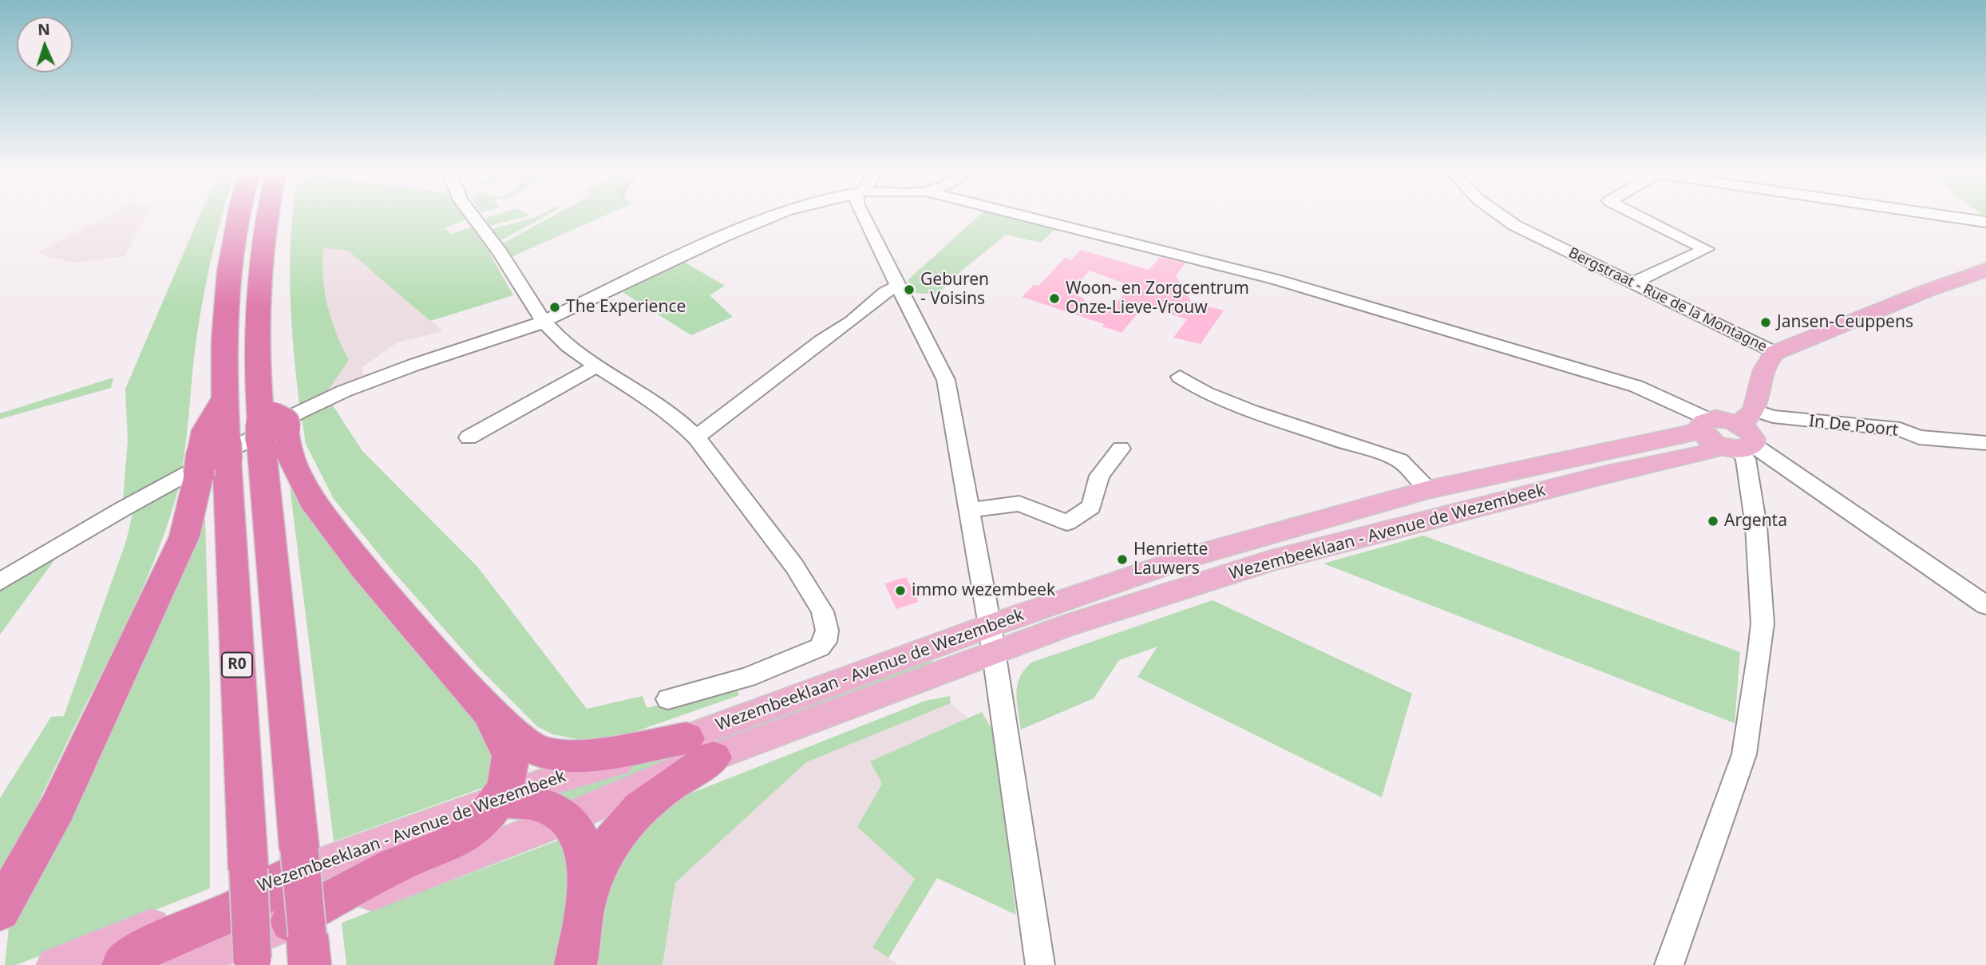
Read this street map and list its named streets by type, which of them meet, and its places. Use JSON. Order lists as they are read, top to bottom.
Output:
{
  "streets": {
    "highway": ["R0"],
    "main road": ["Wezembeeklaan - Avenue de Wezembeek"],
    "street": ["Bergstraat - Rue de la Montagne", "In De Poort"]
  },
  "places": [
    "Geburen - Voisins",
    "Woon- en Zorgcentrum Onze-Lieve-Vrouw",
    "The Experience",
    "Jansen-Ceuppens",
    "Argenta",
    "Henriette Lauwers",
    "immo wezembeek"
  ],
  "north": "top"
}
